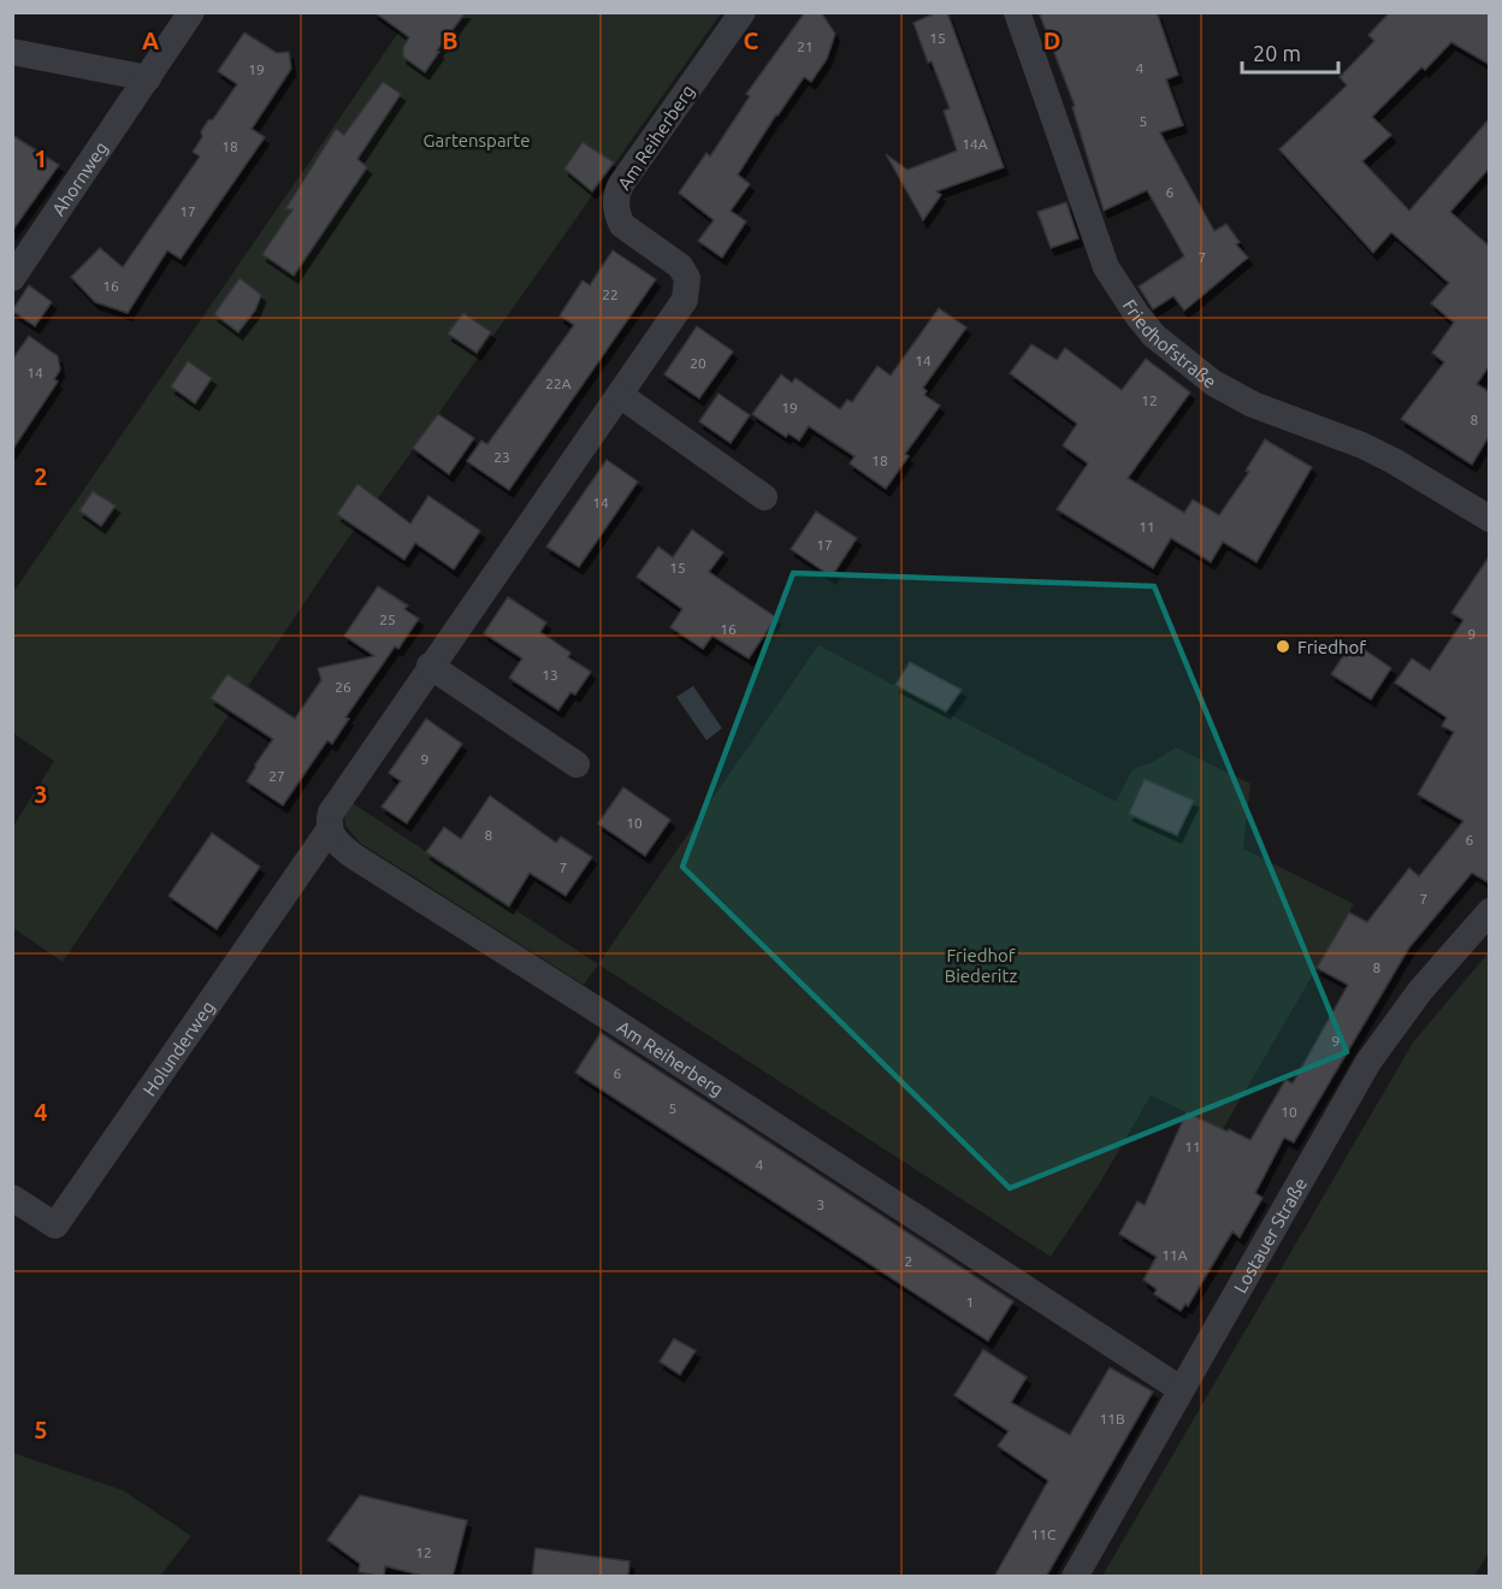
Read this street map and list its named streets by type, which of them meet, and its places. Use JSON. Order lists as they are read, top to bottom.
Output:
{
  "streets": {
    "street": [
      "Am Reiherberg",
      "Ahornweg",
      "Friedhofstraße",
      "Holunderweg",
      "Lostauer Straße"
    ]
  },
  "crossings": [
    ["Am Reiherberg", "Holunderweg"],
    ["Am Reiherberg", "Lostauer Straße"]
  ],
  "parks": ["Gartensparte", "Friedhof Biederitz"],
  "places": ["Friedhof"],
  "house_numbers": [
    "15",
    "21",
    "4",
    "19",
    "5",
    "14A",
    "18",
    "6",
    "17",
    "7",
    "16",
    "22",
    "14",
    "20",
    "14",
    "22A",
    "12",
    "19",
    "8",
    "23",
    "18",
    "14",
    "11",
    "17",
    "15",
    "25",
    "16",
    "9",
    "13",
    "26",
    "9",
    "27",
    "10",
    "8",
    "6",
    "7",
    "7",
    "8",
    "9",
    "6",
    "5",
    "10",
    "11",
    "4",
    "3",
    "11A",
    "2",
    "1",
    "11B",
    "11C",
    "12"
  ],
  "scale_bar": "20 m",
  "grid": {
    "columns": [
      "A",
      "B",
      "C",
      "D"
    ],
    "rows": [
      "1",
      "2",
      "3",
      "4",
      "5"
    ]
  }
}
